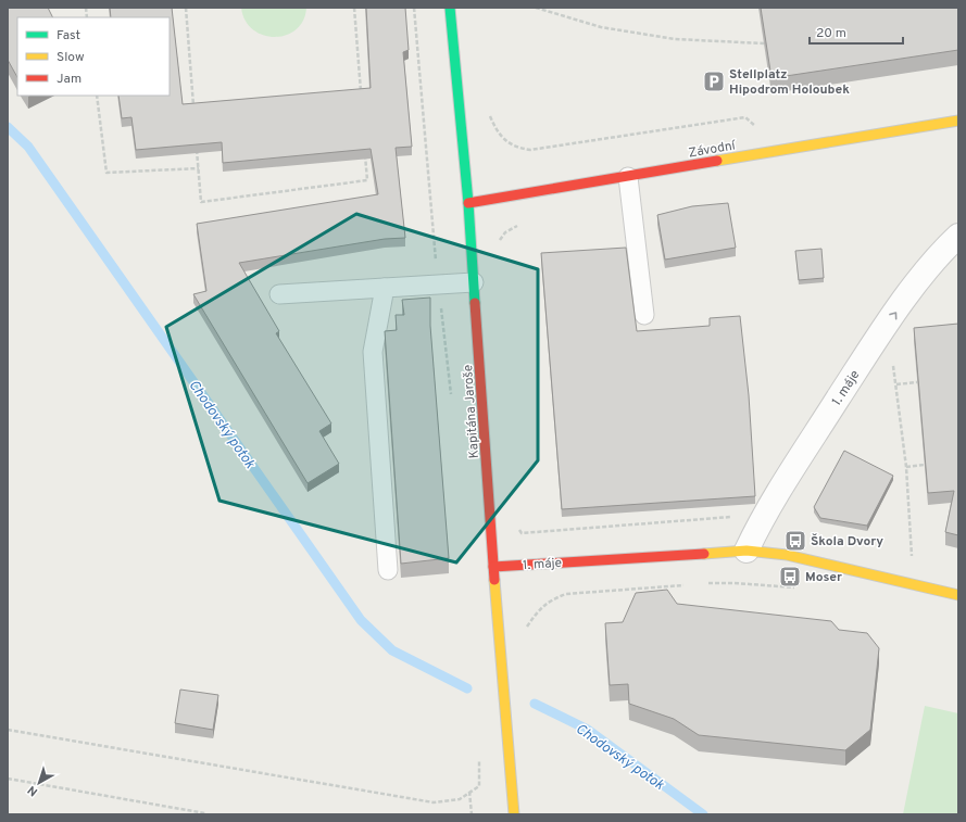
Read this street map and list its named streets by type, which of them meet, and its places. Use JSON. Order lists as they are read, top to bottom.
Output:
{
  "streets": {
    "street": ["Závodní", "1. máje", "Kapitána Jaroše"]
  },
  "crossings": [
    ["Závodní", "Kapitána Jaroše"],
    ["1. máje", "Kapitána Jaroše"]
  ],
  "water": ["Chodovský potok"],
  "places": {
    "parking": ["Stellplatz Hipodrom Holoubek"],
    "bus stop": ["Škola Dvory", "Moser"]
  },
  "legend": ["Fast", "Slow", "Jam"],
  "scale_bar": "20 m",
  "north": "bottom left"
}
